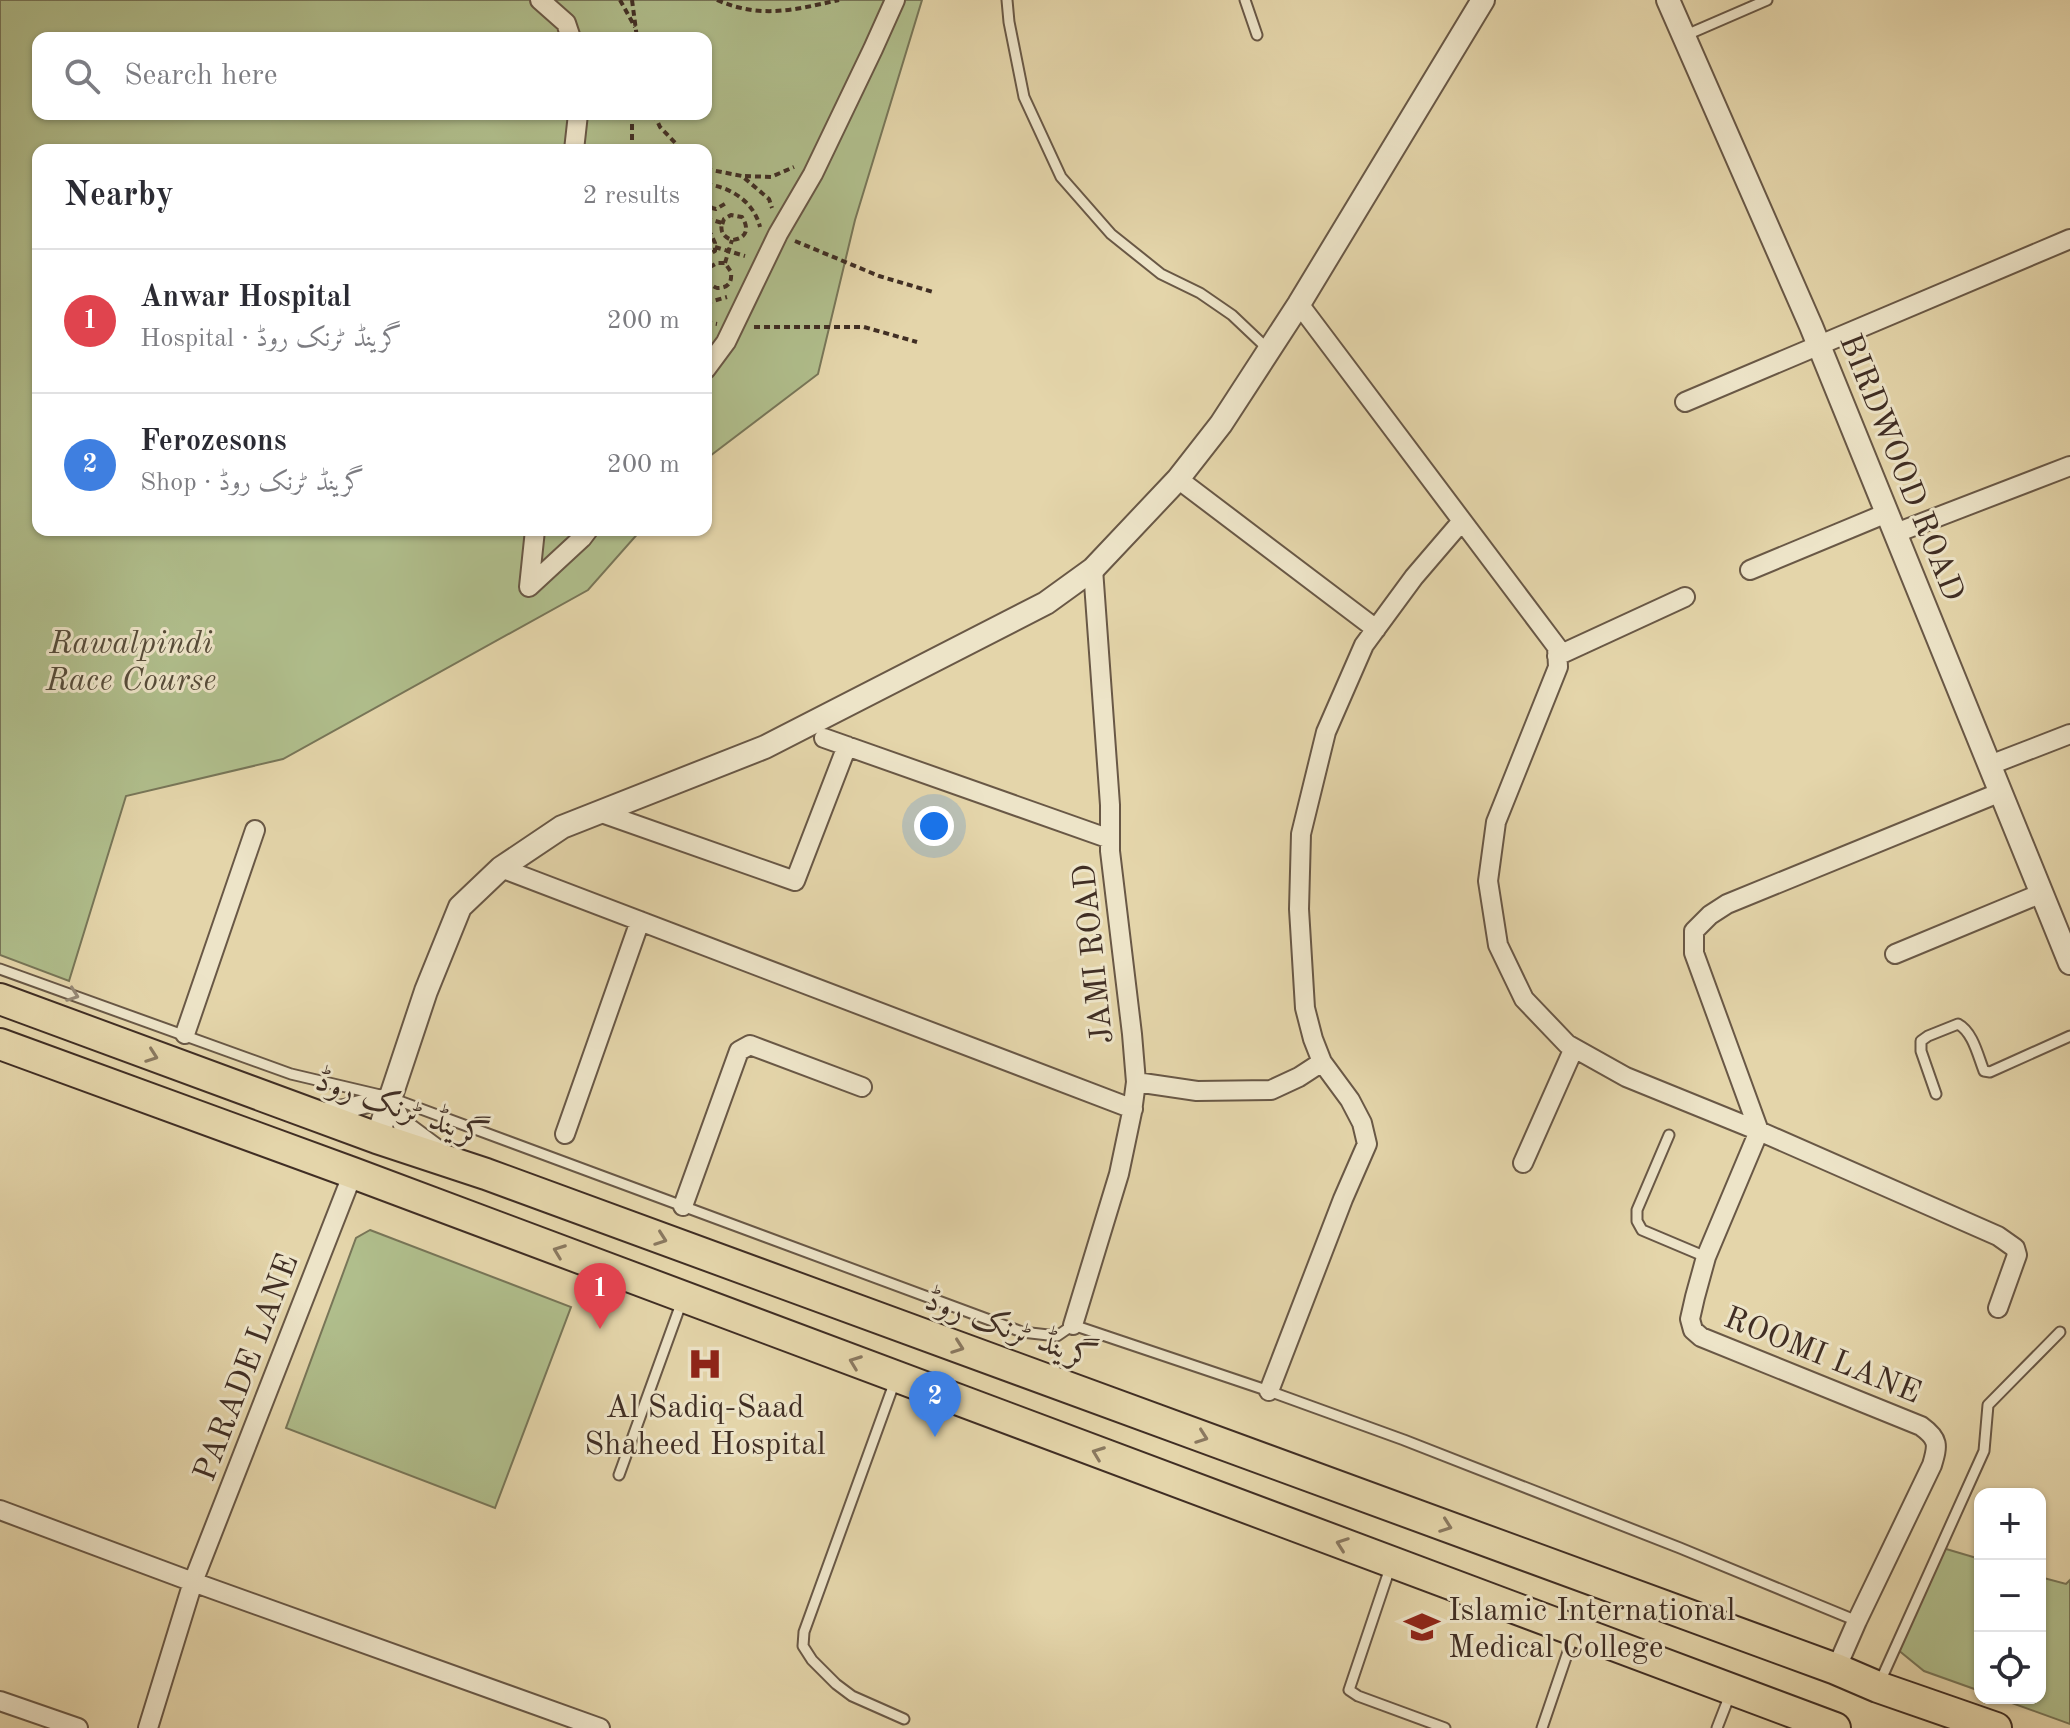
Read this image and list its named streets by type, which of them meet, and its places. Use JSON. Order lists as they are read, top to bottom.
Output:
{
  "streets": {
    "highway": ["گرینڈ ٹرنک روڈ"],
    "street": [
      "BIRDWOOD ROAD",
      "JAMI ROAD",
      "ROOMI LANE",
      "PARADE LANE"
    ]
  },
  "crossings": [
    ["گرینڈ ٹرنک روڈ", "ROOMI LANE"]
  ],
  "parks": ["Rawalpindi Race Course"],
  "places": {
    "hospital": ["Al Sadiq-Saad Shaheed Hospital"],
    "school or university": ["Islamic International Medical College"]
  },
  "page": {
    "search": "Search here",
    "heading": ["Nearby", "2 results"],
    "list": [
      {
        "mark": "1",
        "name": "Anwar Hospital",
        "note": "Hospital · گرینڈ ٹرنک روڈ",
        "value": "200 m"
      },
      {
        "mark": "2",
        "name": "Ferozesons",
        "note": "Shop · گرینڈ ٹرنک روڈ",
        "value": "200 m"
      }
    ],
    "pins": ["1", "2"],
    "map_buttons": ["+", "−"]
  }
}
